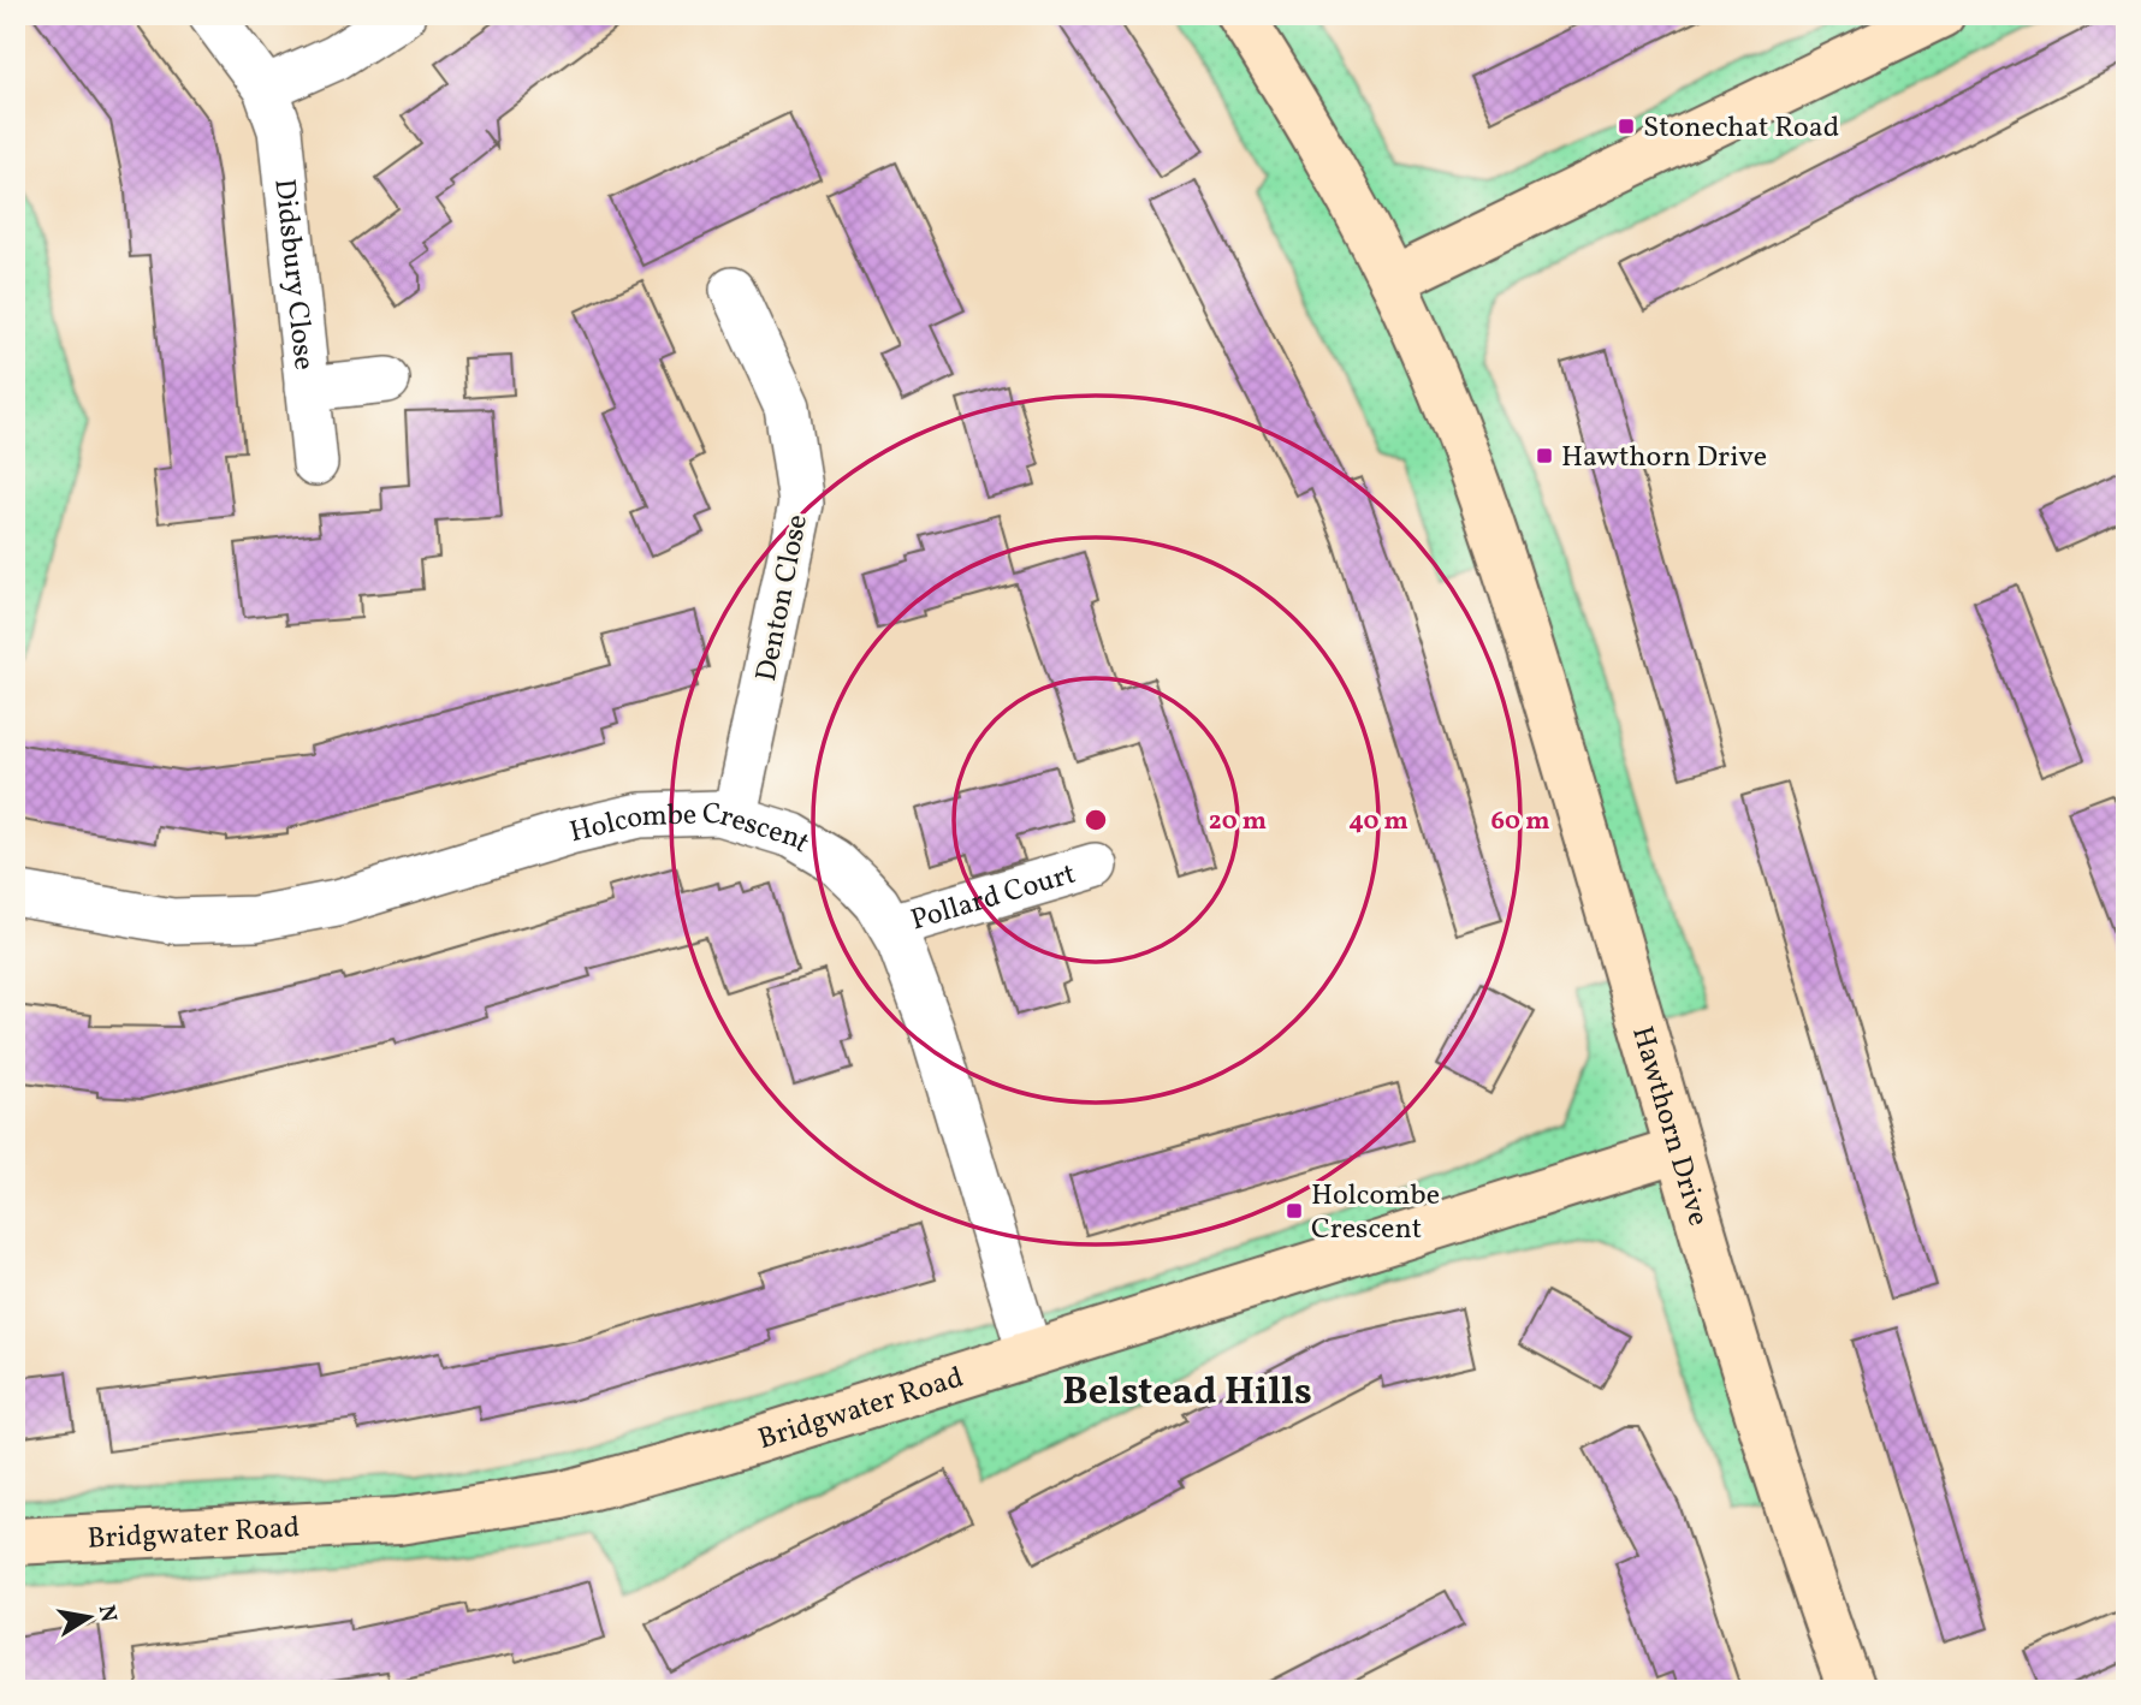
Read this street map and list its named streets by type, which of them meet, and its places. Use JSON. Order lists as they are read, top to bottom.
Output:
{
  "streets": {
    "street": [
      "Didsbury Close",
      "Denton Close",
      "Holcombe Crescent",
      "Pollard Court",
      "Hawthorn Drive",
      "Bridgwater Road"
    ]
  },
  "crossings": [
    ["Denton Close", "Holcombe Crescent"],
    ["Holcombe Crescent", "Pollard Court"],
    ["Holcombe Crescent", "Bridgwater Road"],
    ["Hawthorn Drive", "Bridgwater Road"]
  ],
  "districts": ["Belstead Hills"],
  "places": {
    "transit": ["Stonechat Road", "Hawthorn Drive", "Holcombe Crescent"]
  },
  "north": "right",
  "rings": ["20 m", "40 m", "60 m"]
}
